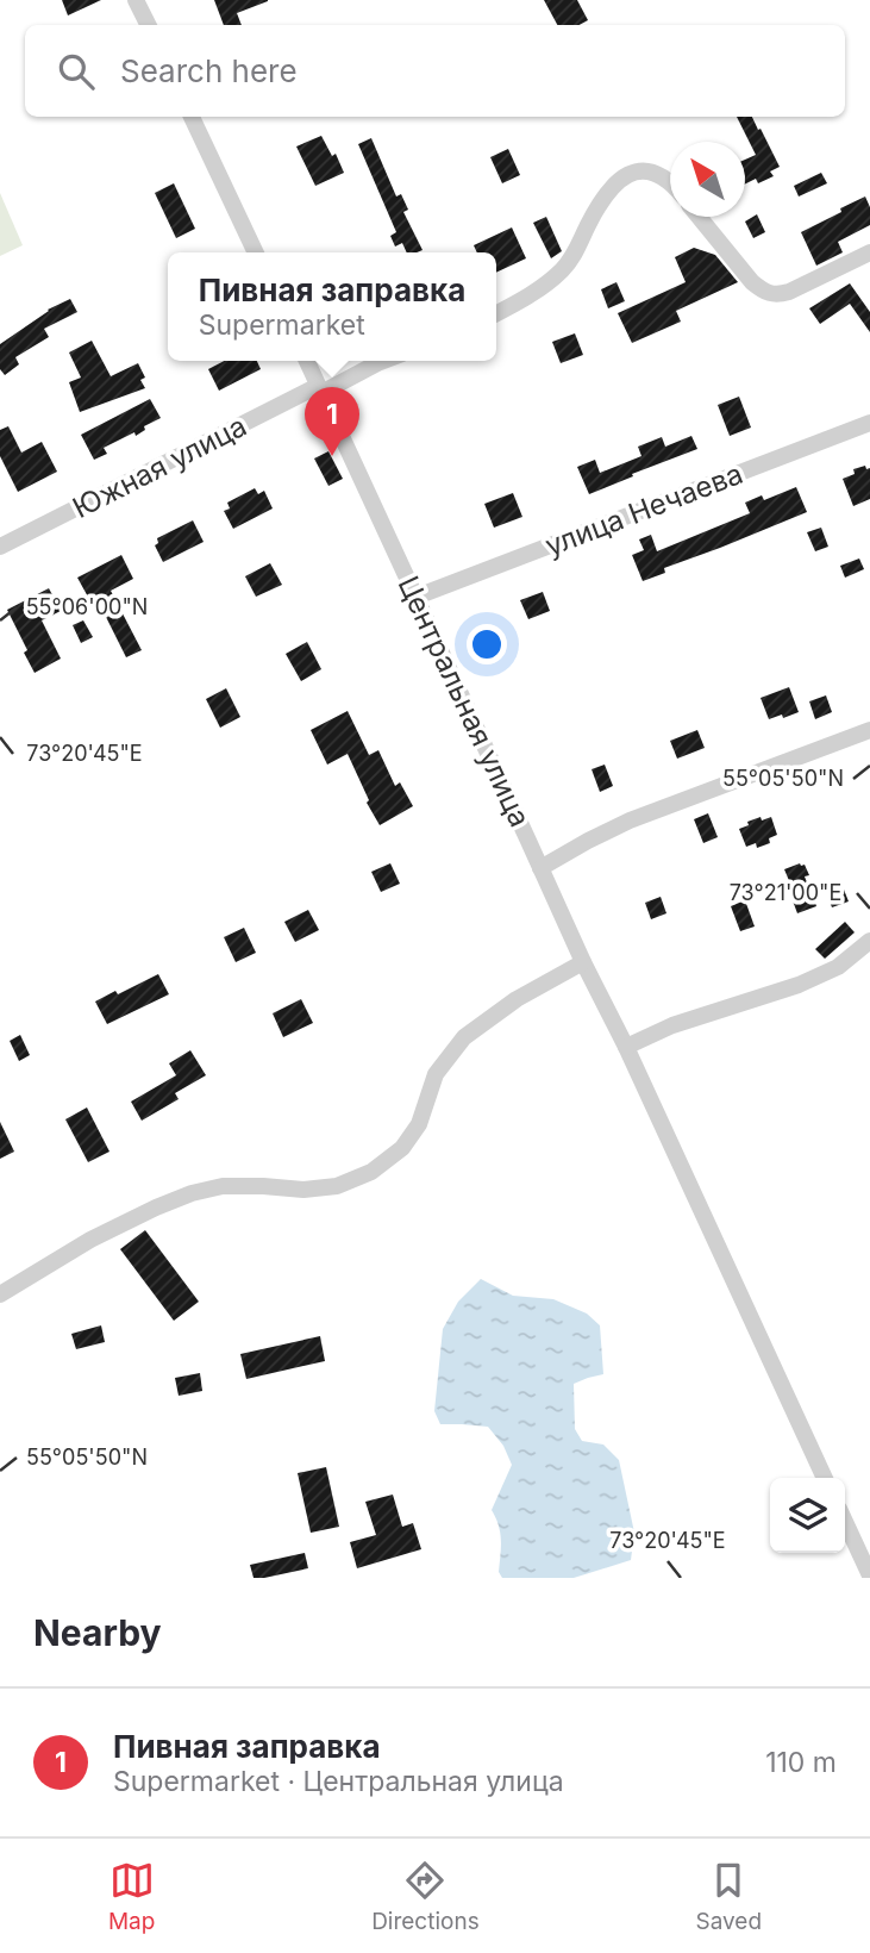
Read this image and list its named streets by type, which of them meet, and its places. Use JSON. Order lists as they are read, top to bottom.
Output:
{
  "streets": {
    "street": ["Южная улица", "улица Нечаева", "Центральная улица"]
  },
  "crossings": [
    ["Южная улица", "Центральная улица"],
    ["улица Нечаева", "Центральная улица"]
  ],
  "north": "top left",
  "page": {
    "search": "Search here",
    "popup": ["Пивная заправка", "Supermarket"],
    "pins": "1",
    "heading": "Nearby",
    "list": [
      {
        "mark": "1",
        "name": "Пивная заправка",
        "note": "Supermarket · Центральная улица",
        "value": "110 m"
      }
    ],
    "nav": ["Map", "Directions", "Saved"]
  },
  "coordinates": [
    "55°06'00\"N",
    "73°20'45\"E",
    "55°05'50\"N",
    "73°21'00\"E"
  ]
}
